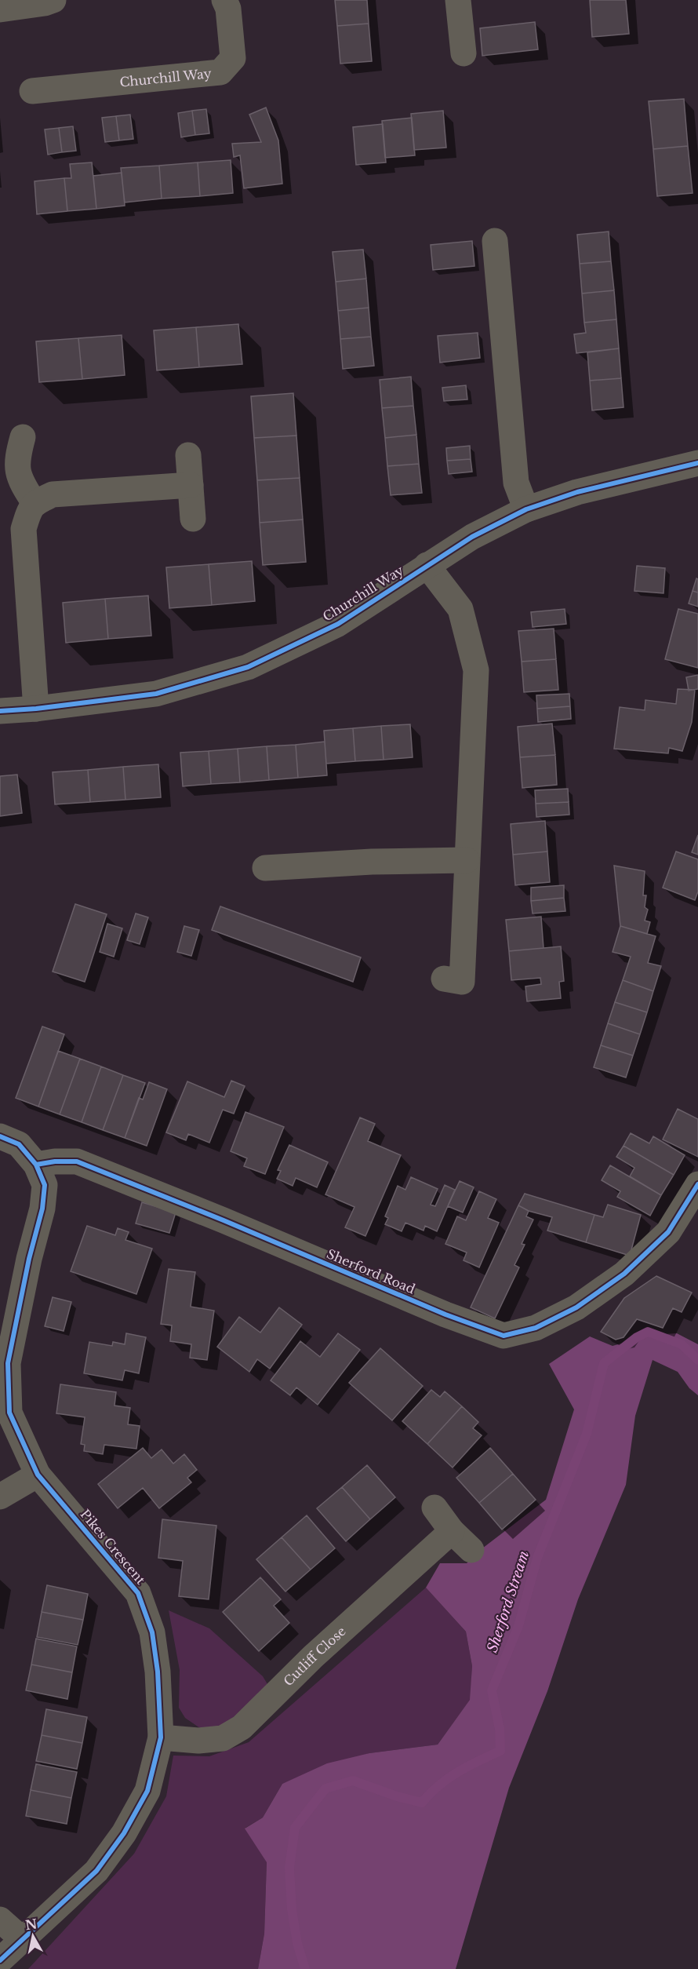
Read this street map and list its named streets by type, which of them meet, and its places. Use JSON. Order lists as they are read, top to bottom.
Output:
{
  "streets": {
    "street": [
      "Churchill Way",
      "Sherford Road",
      "Pikes Crescent",
      "Cutliff Close"
    ]
  },
  "crossings": [
    ["Sherford Road", "Pikes Crescent"],
    ["Pikes Crescent", "Cutliff Close"]
  ],
  "water": ["Sherford Stream"],
  "north": "top"
}
